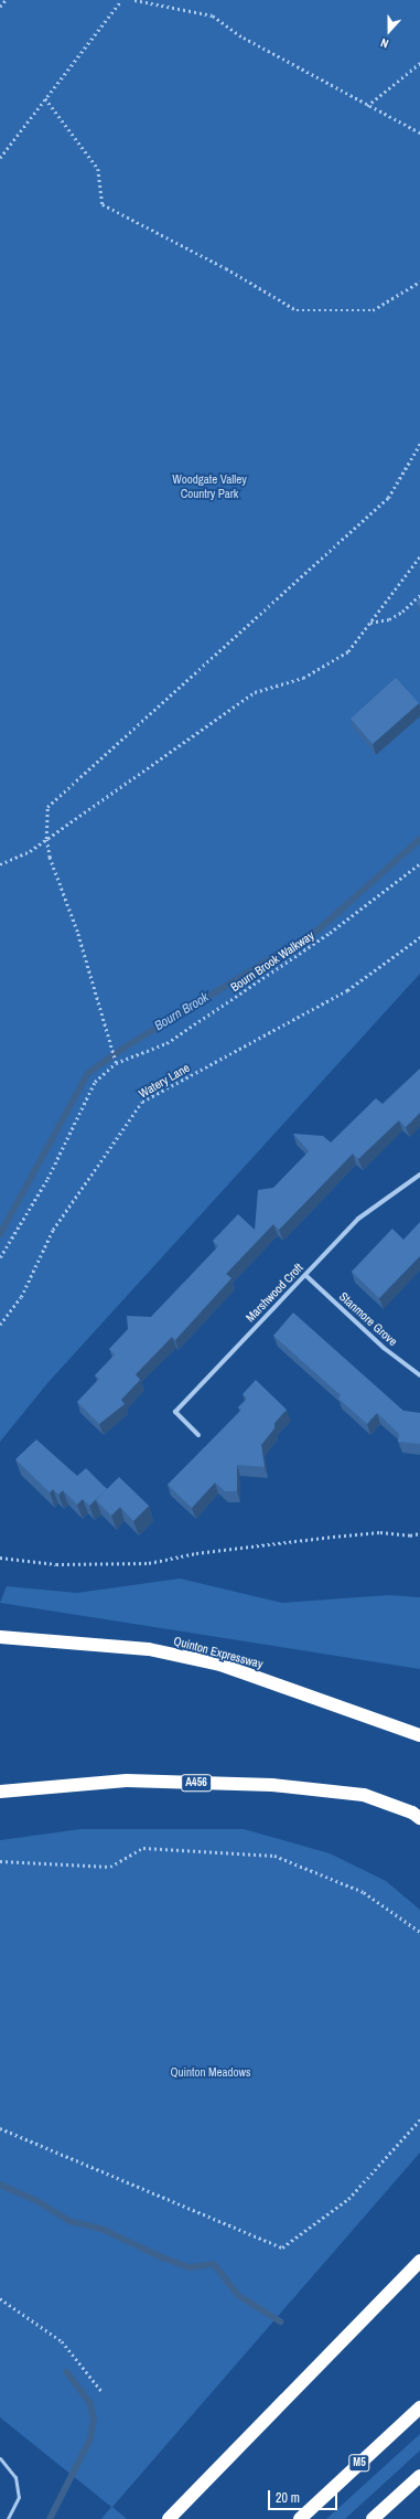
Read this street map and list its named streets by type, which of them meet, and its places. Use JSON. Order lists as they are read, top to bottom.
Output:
{
  "streets": {
    "highway": ["Quinton Expressway", "A456", "M5"],
    "street": ["Marshwood Croft", "Stanmore Grove"],
    "path": ["Bourn Brook Walkway", "Watery Lane"]
  },
  "crossings": [
    ["Marshwood Croft", "Stanmore Grove"]
  ],
  "water": ["Bourn Brook"],
  "parks": ["Woodgate Valley Country Park", "Quinton Meadows"],
  "scale_bar": "20 m",
  "north": "bottom"
}
